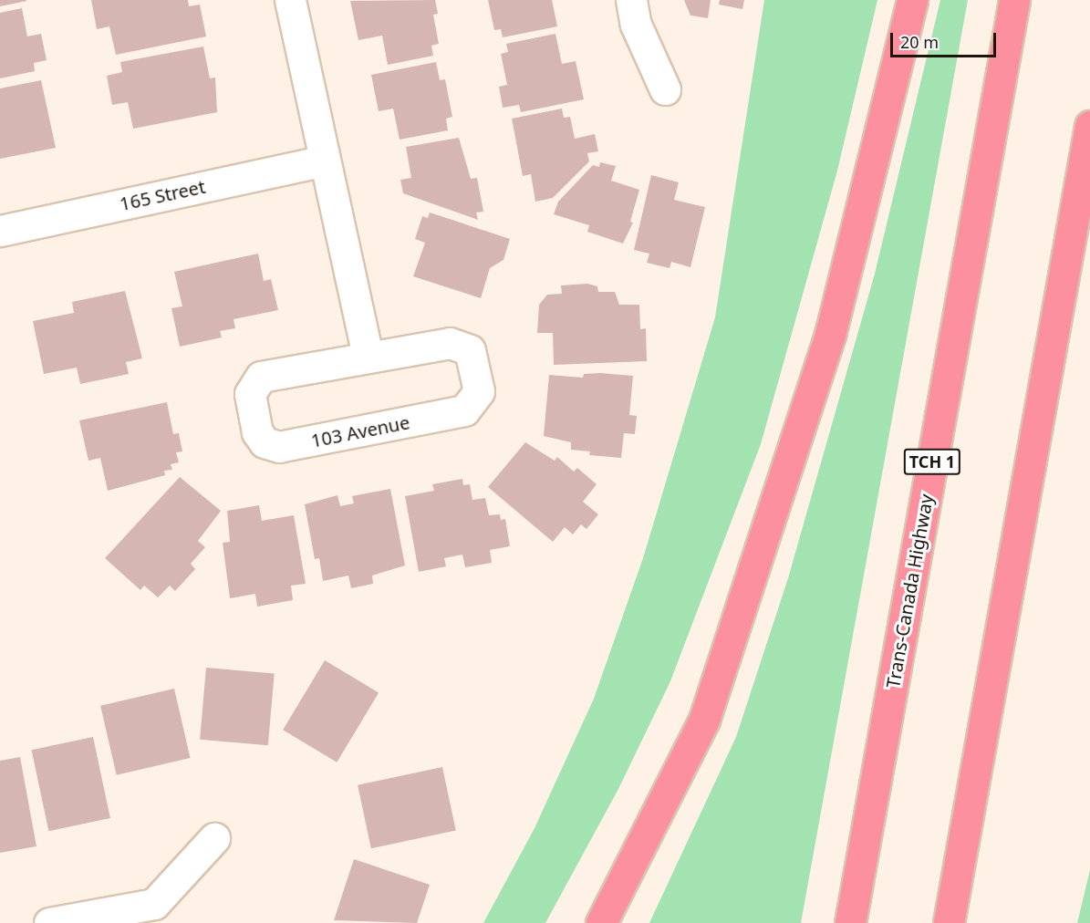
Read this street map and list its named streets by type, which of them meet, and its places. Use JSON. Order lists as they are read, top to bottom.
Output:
{
  "streets": {
    "highway": ["TCH 1", "Trans-Canada Highway"],
    "street": ["165 Street", "103 Avenue"]
  },
  "scale_bar": "20 m"
}
